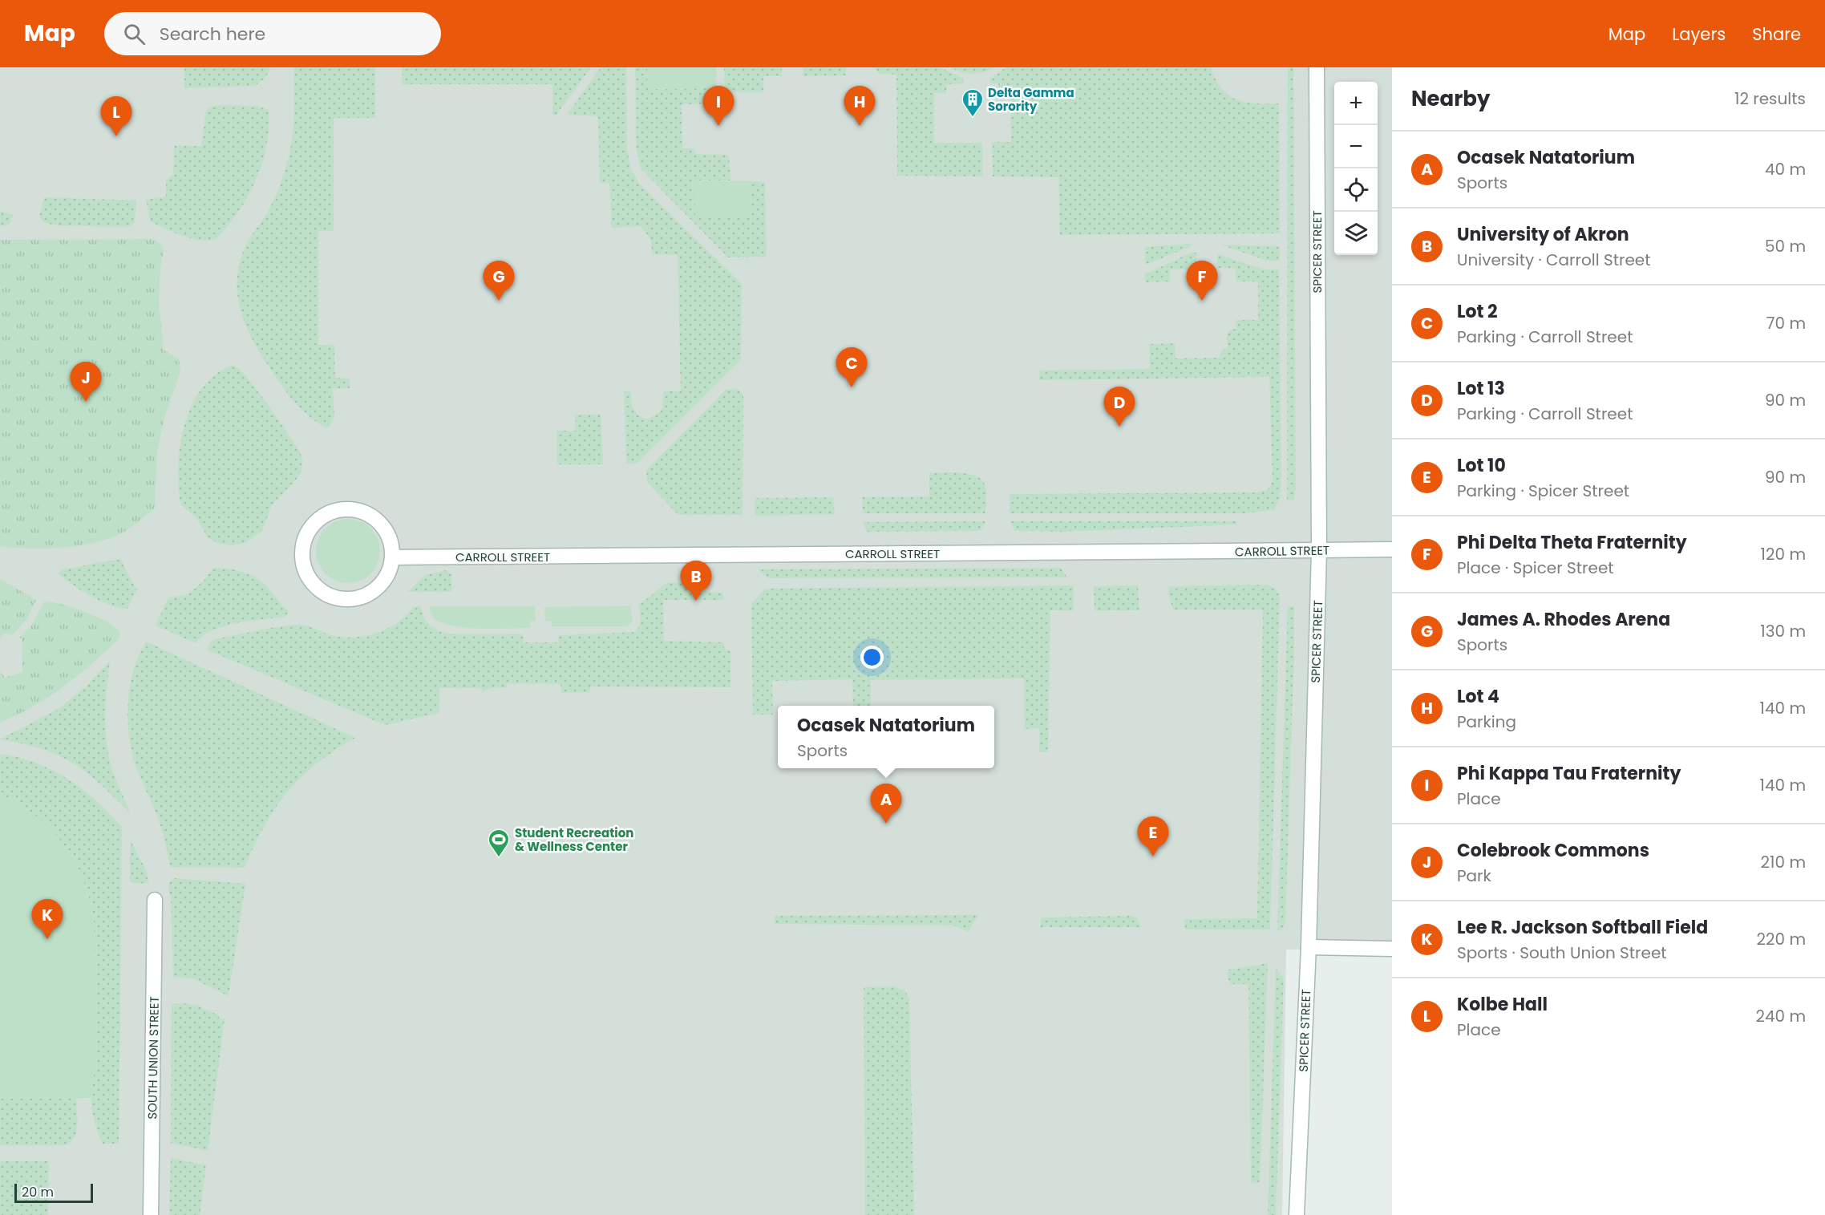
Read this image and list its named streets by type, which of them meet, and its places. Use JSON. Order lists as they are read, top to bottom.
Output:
{
  "streets": {
    "street": ["SPICER STREET", "CARROLL STREET", "SOUTH UNION STREET"]
  },
  "crossings": [
    ["SPICER STREET", "CARROLL STREET"]
  ],
  "places": {
    "building": ["Delta Gamma Sorority"],
    "sports": ["Student Recreation & Wellness Center"]
  },
  "scale_bar": "20 m",
  "page": {
    "header": "Map",
    "search": "Search here",
    "nav": ["Map", "Layers", "Share"],
    "heading": ["Nearby", "12 results"],
    "map_buttons": ["+", "−"],
    "pins": [
      "H",
      "I",
      "L",
      "F",
      "G",
      "C",
      "J",
      "D",
      "B",
      "A",
      "E",
      "K"
    ],
    "list": [
      {
        "mark": "A",
        "name": "Ocasek Natatorium",
        "note": "Sports",
        "value": "40 m"
      },
      {
        "mark": "B",
        "name": "University of Akron",
        "note": "University · Carroll Street",
        "value": "50 m"
      },
      {
        "mark": "C",
        "name": "Lot 2",
        "note": "Parking · Carroll Street",
        "value": "70 m"
      },
      {
        "mark": "D",
        "name": "Lot 13",
        "note": "Parking · Carroll Street",
        "value": "90 m"
      },
      {
        "mark": "E",
        "name": "Lot 10",
        "note": "Parking · Spicer Street",
        "value": "90 m"
      },
      {
        "mark": "F",
        "name": "Phi Delta Theta Fraternity",
        "note": "Place · Spicer Street",
        "value": "120 m"
      },
      {
        "mark": "G",
        "name": "James A. Rhodes Arena",
        "note": "Sports",
        "value": "130 m"
      },
      {
        "mark": "H",
        "name": "Lot 4",
        "note": "Parking",
        "value": "140 m"
      },
      {
        "mark": "I",
        "name": "Phi Kappa Tau Fraternity",
        "note": "Place",
        "value": "140 m"
      },
      {
        "mark": "J",
        "name": "Colebrook Commons",
        "note": "Park",
        "value": "210 m"
      },
      {
        "mark": "K",
        "name": "Lee R. Jackson Softball Field",
        "note": "Sports · South Union Street",
        "value": "220 m"
      },
      {
        "mark": "L",
        "name": "Kolbe Hall",
        "note": "Place",
        "value": "240 m"
      }
    ],
    "popup": ["Ocasek Natatorium", "Sports"],
    "scale": "20 m"
  }
}
